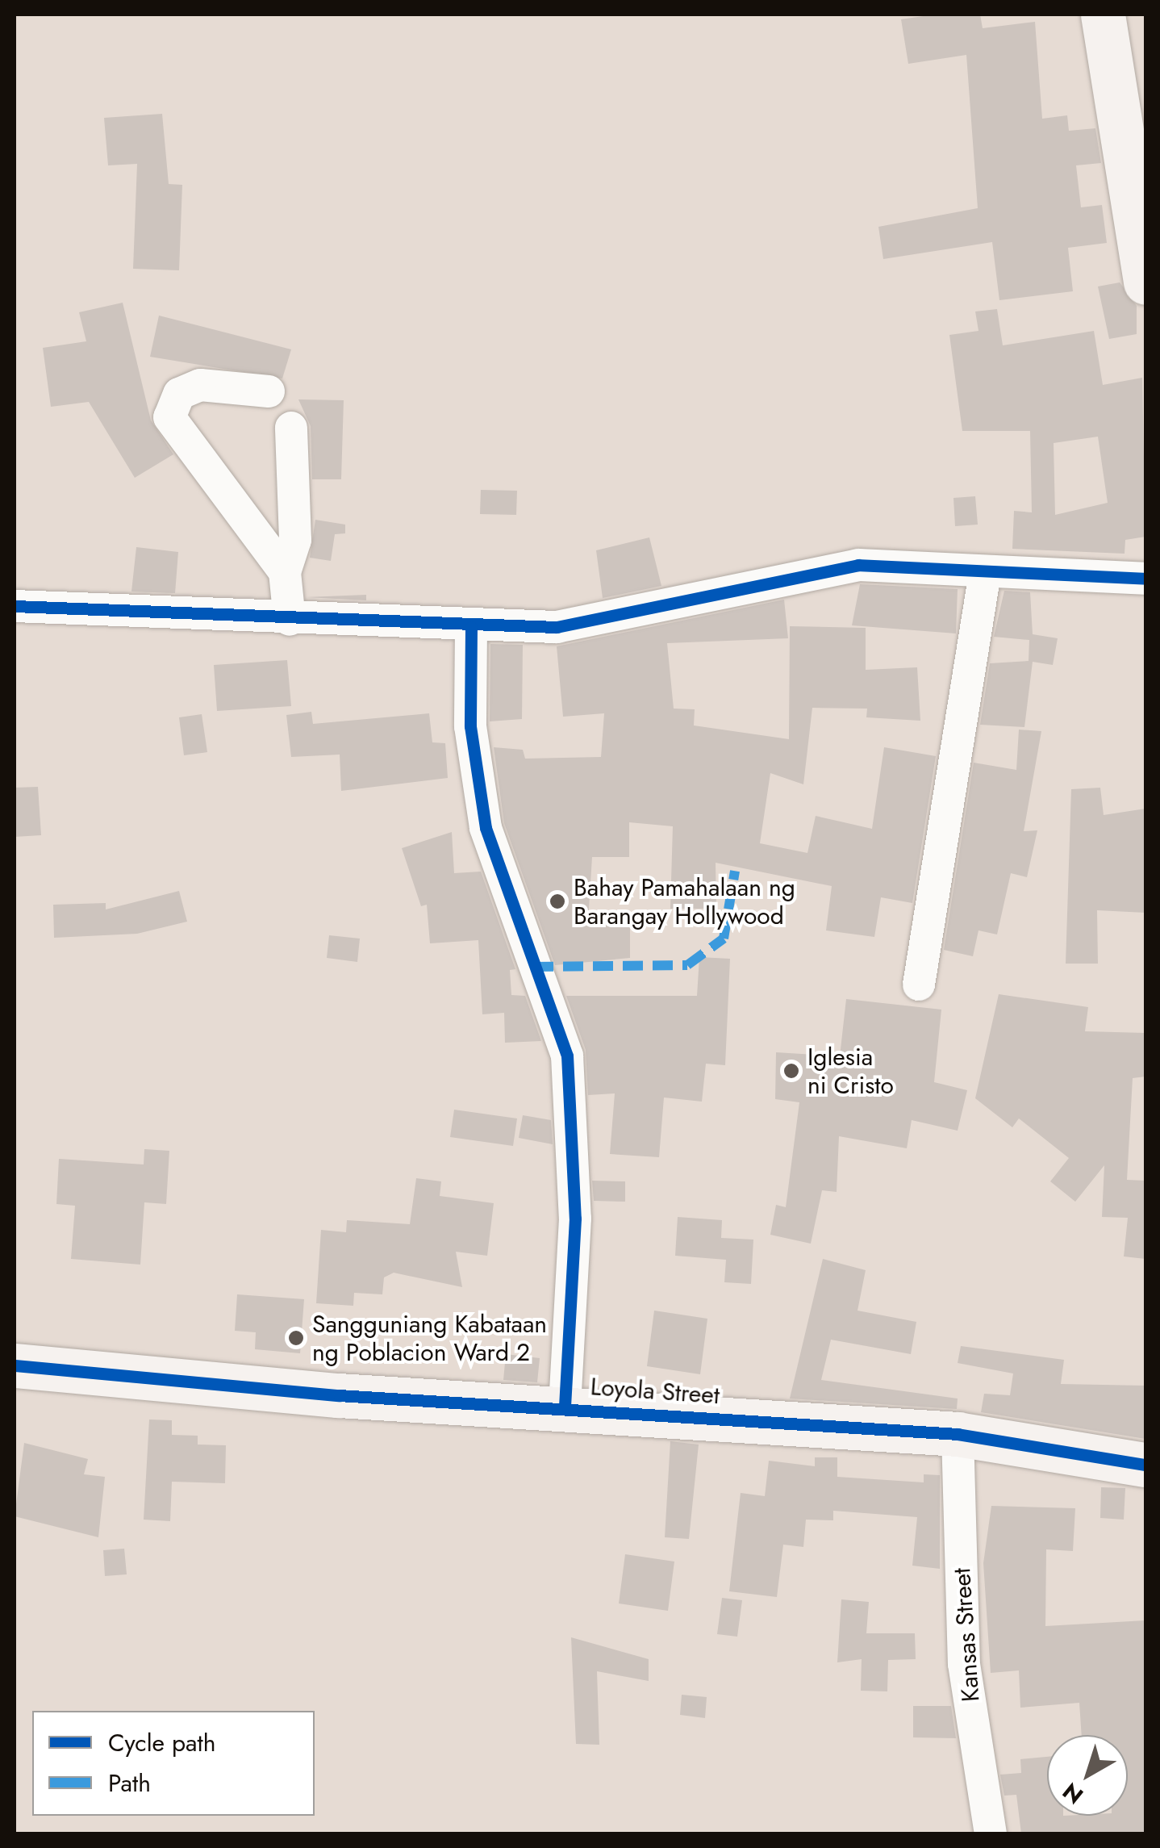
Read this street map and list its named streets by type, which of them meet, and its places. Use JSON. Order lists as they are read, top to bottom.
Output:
{
  "streets": {
    "street": ["Loyola Street", "Kansas Street"]
  },
  "crossings": [
    ["Loyola Street", "Kansas Street"]
  ],
  "places": ["Bahay Pamahalaan ng Barangay Hollywood", "Iglesia ni Cristo", "Sangguniang Kabataan ng Poblacion Ward 2"],
  "legend": ["Cycle path", "Path"],
  "north": "bottom left"
}
